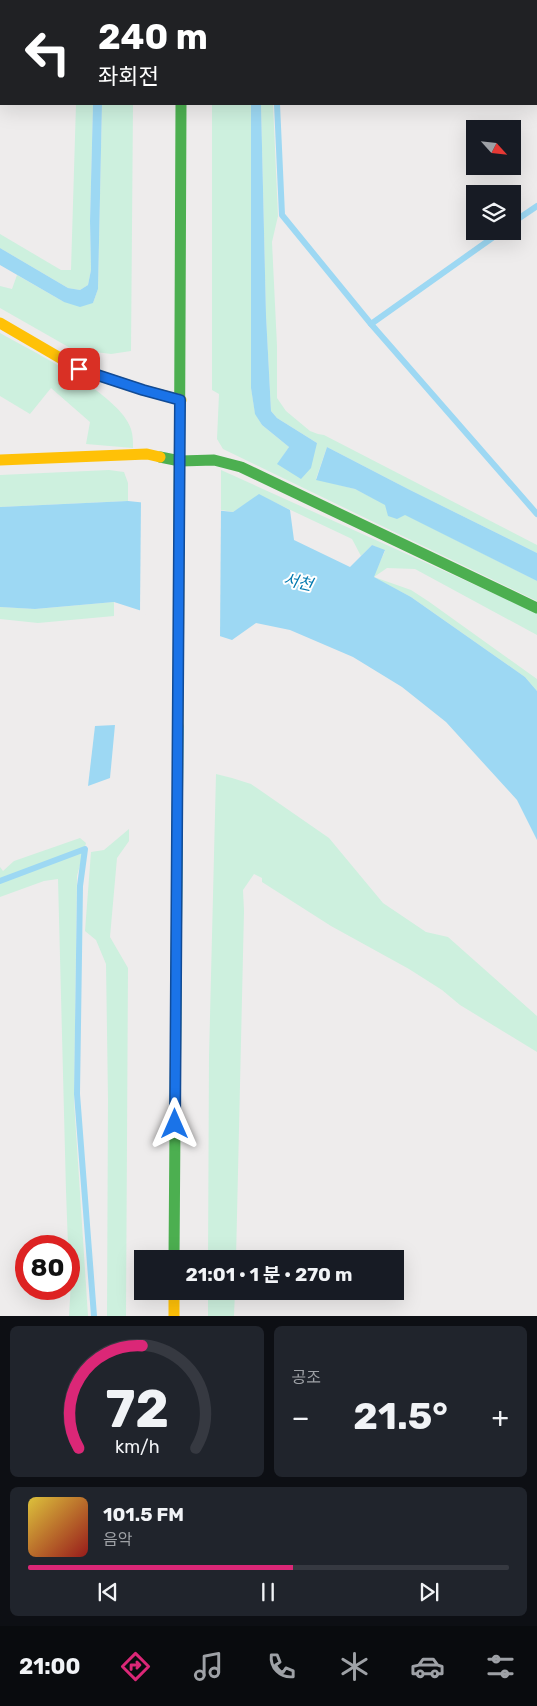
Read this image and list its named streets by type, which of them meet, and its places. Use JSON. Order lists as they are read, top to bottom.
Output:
{
  "water": ["서천"],
  "north": "bottom right",
  "page": {
    "turn": ["240 m", "좌회전"],
    "limit": "80",
    "trip": "21:01 · 1 분 · 270 m",
    "tile": "공조",
    "heat": ["−", "21.5°", "+"],
    "song": ["101.5 FM", "음악"],
    "tabs": "21:00",
    "gauge": ["72", "km/h"]
  }
}
